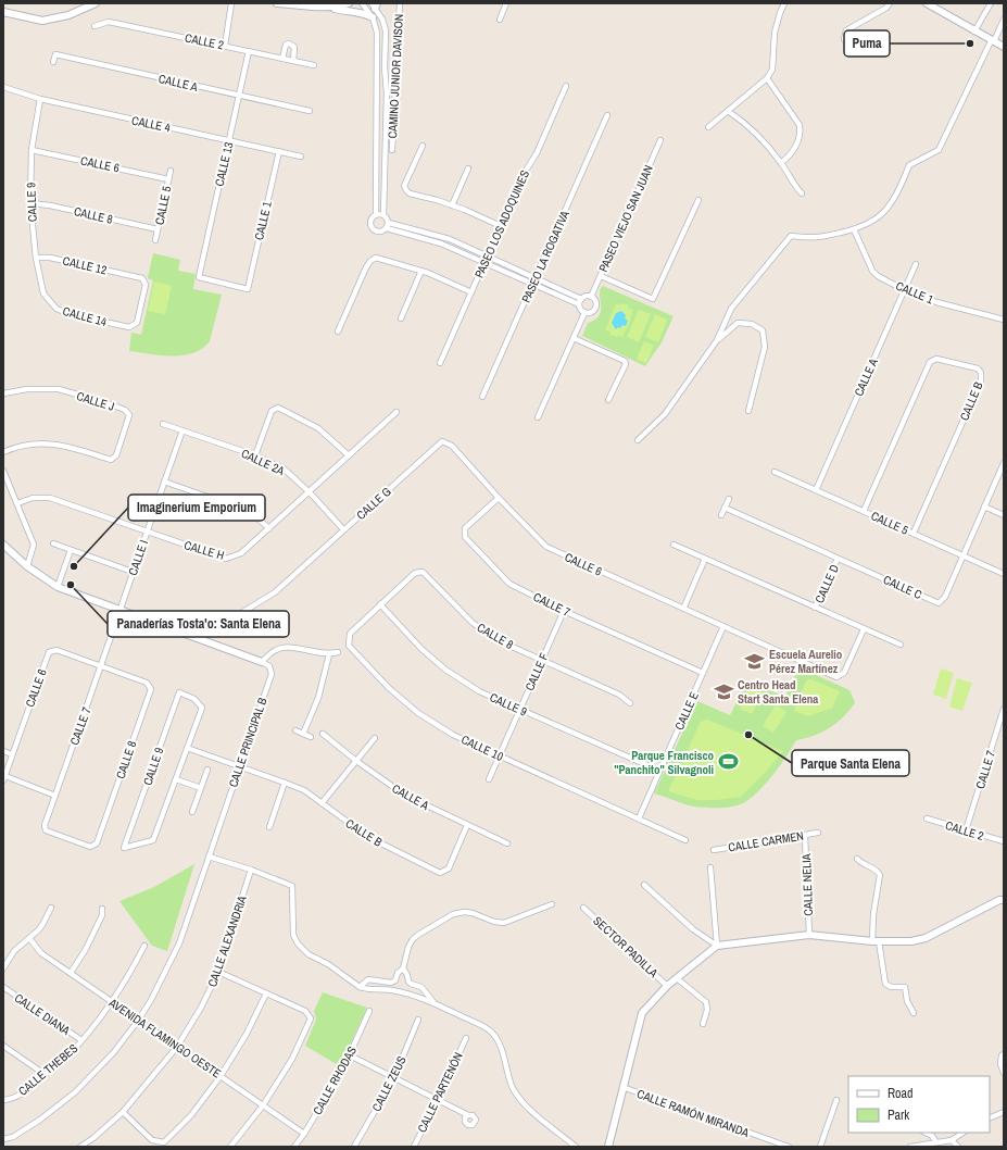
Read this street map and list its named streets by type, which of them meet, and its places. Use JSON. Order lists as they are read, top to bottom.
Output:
{
  "streets": {
    "street": [
      "CALLE 2",
      "CAMINO JUNIOR DAVISON",
      "CALLE A",
      "CALLE 4",
      "CALLE 6",
      "CALLE 13",
      "CALLE 9",
      "CALLE 5",
      "CALLE 8",
      "PASEO VIEJO SAN JUAN",
      "CALLE 1",
      "PASEO LOS ADOQUINES",
      "PASEO LA ROGATIVA",
      "CALLE 12",
      "CALLE 14",
      "CALLE J",
      "CALLE B",
      "CALLE 2A",
      "CALLE G",
      "CALLE H",
      "CALLE I",
      "CALLE D",
      "CALLE C",
      "CALLE 7",
      "CALLE F",
      "CALLE E",
      "CALLE PRINCIPAL B",
      "CALLE 10",
      "CALLE CARMEN",
      "CALLE NELIA",
      "CALLE ALEXANDRIA",
      "SECTOR PADILLA",
      "CALLE DIANA",
      "AVENIDA FLAMINGO OESTE",
      "CALLE THEBES",
      "CALLE RHODAS",
      "CALLE ZEUS",
      "CALLE PARTENÓN",
      "CALLE RAMÓN MIRANDA"
    ]
  },
  "crossings": [
    ["CALLE 2", "CALLE 13"],
    ["CALLE 2", "CALLE 7"],
    ["CALLE A", "CALLE 13"],
    ["CALLE A", "CALLE 5"],
    ["CALLE A", "CALLE 1"],
    ["CALLE A", "CALLE B"],
    ["CALLE 4", "CALLE 13"],
    ["CALLE 4", "CALLE 9"],
    ["CALLE 4", "CALLE 1"],
    ["CALLE 6", "CALLE 9"],
    ["CALLE 6", "CALLE 5"],
    ["CALLE 6", "CALLE 8"],
    ["CALLE 6", "CALLE G"],
    ["CALLE 6", "CALLE 7"],
    ["CALLE 6", "CALLE E"],
    ["CALLE 13", "CALLE 1"],
    ["CALLE 9", "CALLE 8"],
    ["CALLE 9", "CALLE 12"],
    ["CALLE 9", "CALLE 14"],
    ["CALLE 9", "CALLE F"],
    ["CALLE 9", "CALLE E"],
    ["CALLE 9", "CALLE 10"],
    ["CALLE 5", "CALLE 8"],
    ["CALLE 5", "CALLE B"],
    ["CALLE 5", "CALLE C"],
    ["CALLE 8", "CALLE 7"],
    ["CALLE 8", "CALLE F"],
    ["CALLE 8", "CALLE 10"],
    ["CALLE 12", "CALLE 14"],
    ["CALLE B", "CALLE PRINCIPAL B"],
    ["CALLE 2A", "CALLE G"],
    ["CALLE 2A", "CALLE H"],
    ["CALLE 2A", "CALLE I"],
    ["CALLE G", "CALLE 7"],
    ["CALLE H", "CALLE I"],
    ["CALLE I", "CALLE 7"],
    ["CALLE D", "CALLE C"],
    ["CALLE 7", "CALLE F"],
    ["CALLE 7", "CALLE E"],
    ["CALLE F", "CALLE 10"],
    ["CALLE E", "CALLE 10"],
    ["CALLE PRINCIPAL B", "AVENIDA FLAMINGO OESTE"],
    ["CALLE CARMEN", "CALLE NELIA"],
    ["CALLE ALEXANDRIA", "AVENIDA FLAMINGO OESTE"],
    ["CALLE DIANA", "CALLE THEBES"],
    ["AVENIDA FLAMINGO OESTE", "CALLE THEBES"],
    ["AVENIDA FLAMINGO OESTE", "CALLE RHODAS"]
  ],
  "places": {
    "other": [
      "Puma",
      "Imaginerium Emporium",
      "Panaderías Tosta'o: Santa Elena",
      "Parque Santa Elena"
    ],
    "school or university": ["Escuela Aurelio Pérez Martínez", "Centro Head Start Santa Elena"],
    "sports": ["Parque Francisco \"Panchito\" Silvagnoli"]
  },
  "legend": ["Road", "Park"]
}
